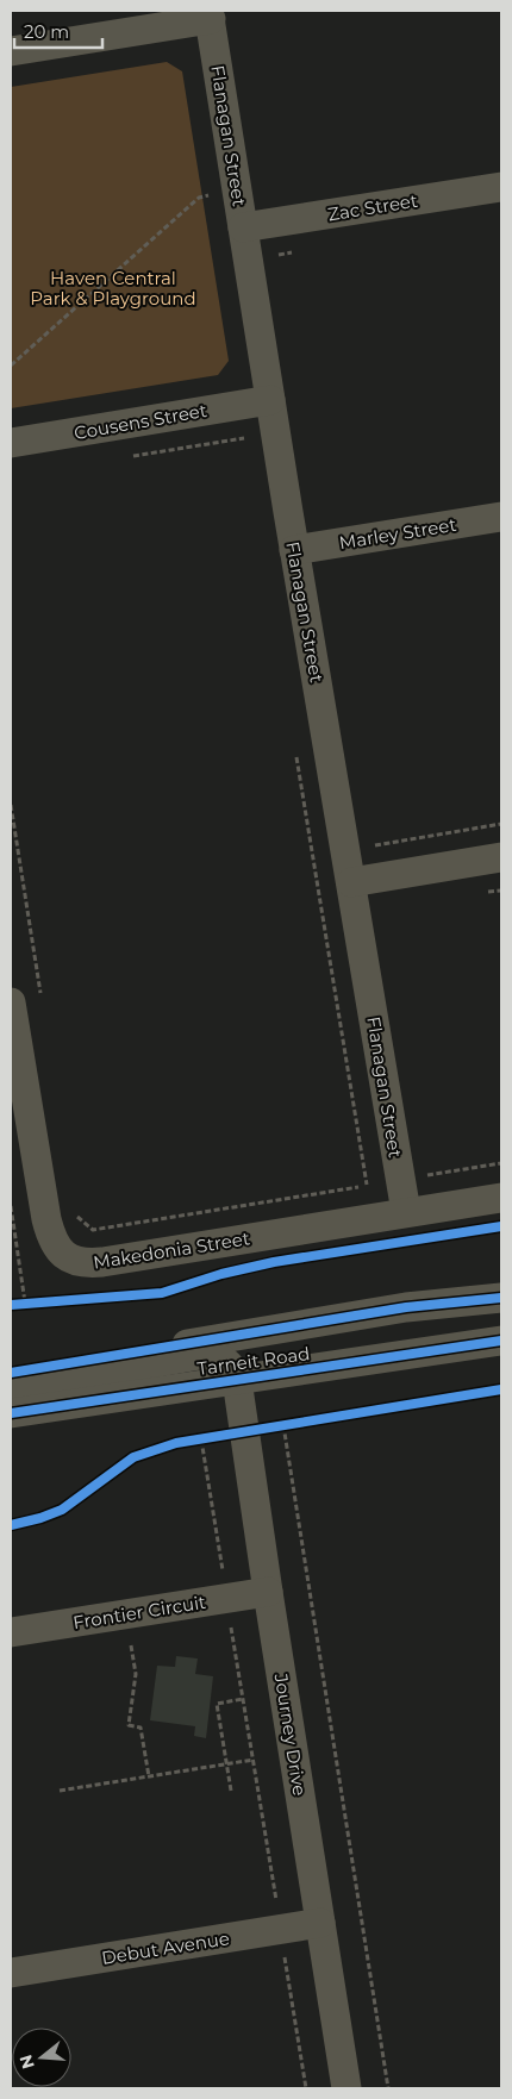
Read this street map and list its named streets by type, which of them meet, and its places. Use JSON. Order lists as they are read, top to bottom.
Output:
{
  "streets": {
    "street": [
      "Flanagan Street",
      "Zac Street",
      "Cousens Street",
      "Marley Street",
      "Makedonia Street",
      "Tarneit Road",
      "Frontier Circuit",
      "Journey Drive",
      "Debut Avenue"
    ]
  },
  "crossings": [
    ["Flanagan Street", "Zac Street"],
    ["Flanagan Street", "Cousens Street"],
    ["Flanagan Street", "Marley Street"],
    ["Flanagan Street", "Makedonia Street"],
    ["Tarneit Road", "Journey Drive"],
    ["Frontier Circuit", "Journey Drive"],
    ["Journey Drive", "Debut Avenue"]
  ],
  "parks": ["Haven Central Park & Playground"],
  "scale_bar": "20 m",
  "north": "left"
}
